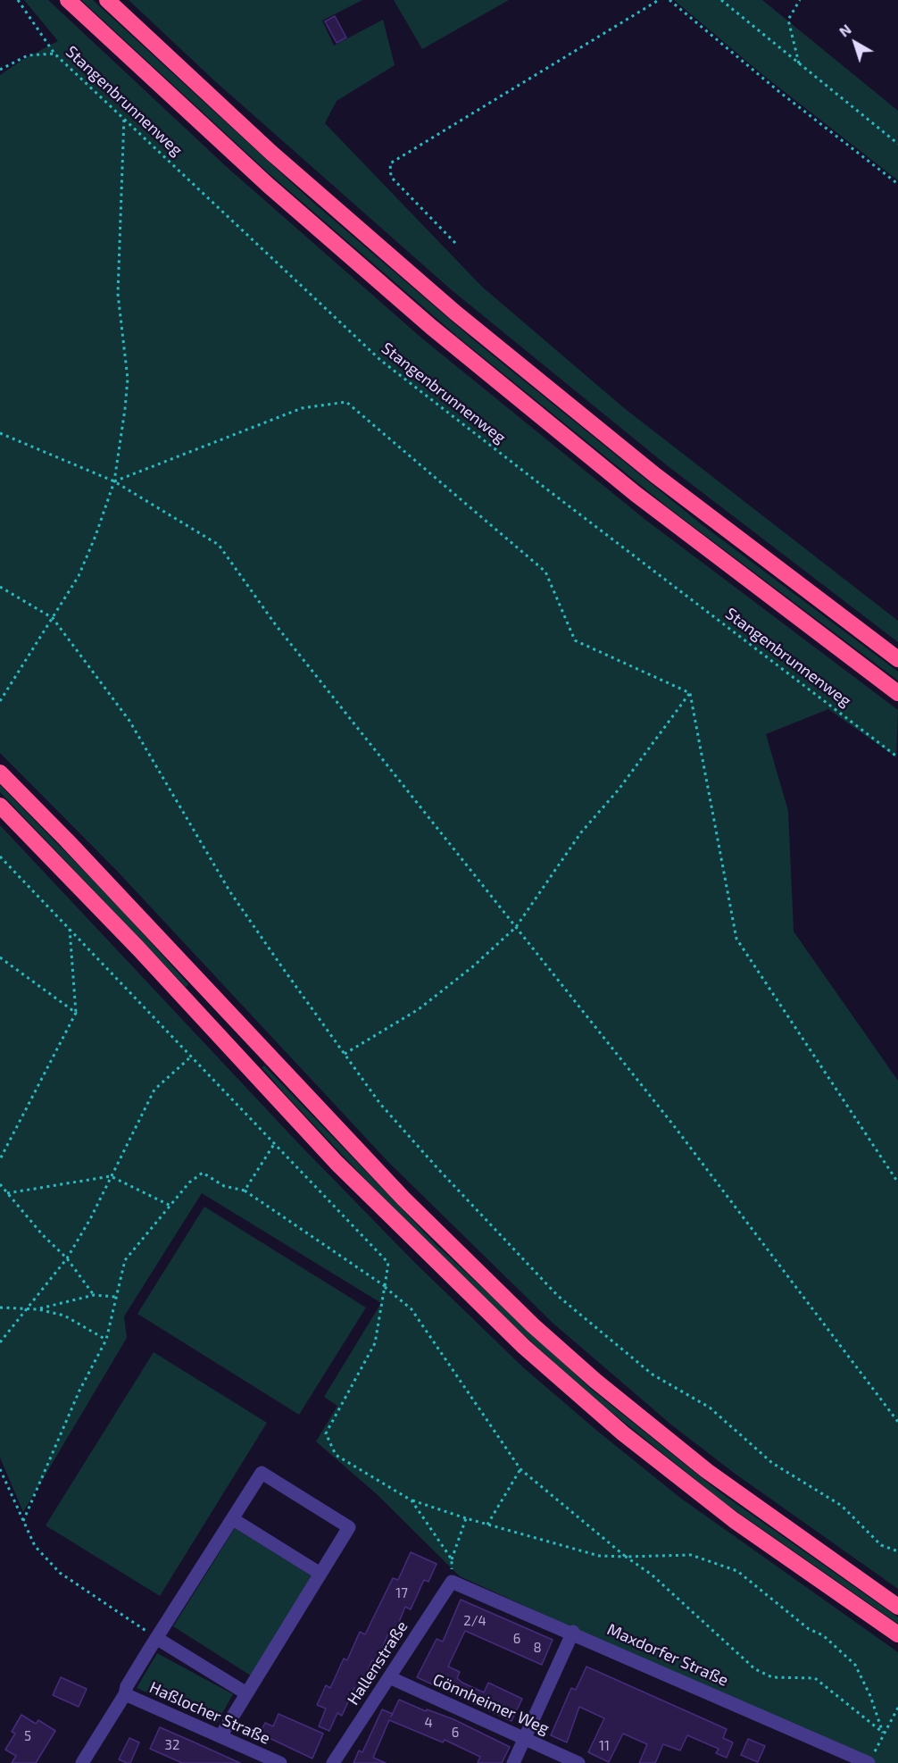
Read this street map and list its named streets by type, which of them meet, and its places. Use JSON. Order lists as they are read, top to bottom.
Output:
{
  "streets": {
    "street": [
      "Maxdorfer Straße",
      "Hallenstraße",
      "Gönnheimer Weg",
      "Haßlocher Straße"
    ],
    "path": ["Stangenbrunnenweg"]
  },
  "crossings": [
    ["Maxdorfer Straße", "Hallenstraße"],
    ["Hallenstraße", "Gönnheimer Weg"]
  ],
  "house_numbers": [
    "17",
    "2/4",
    "6",
    "8",
    "4",
    "6",
    "5",
    "32",
    "11"
  ],
  "north": "top left"
}
